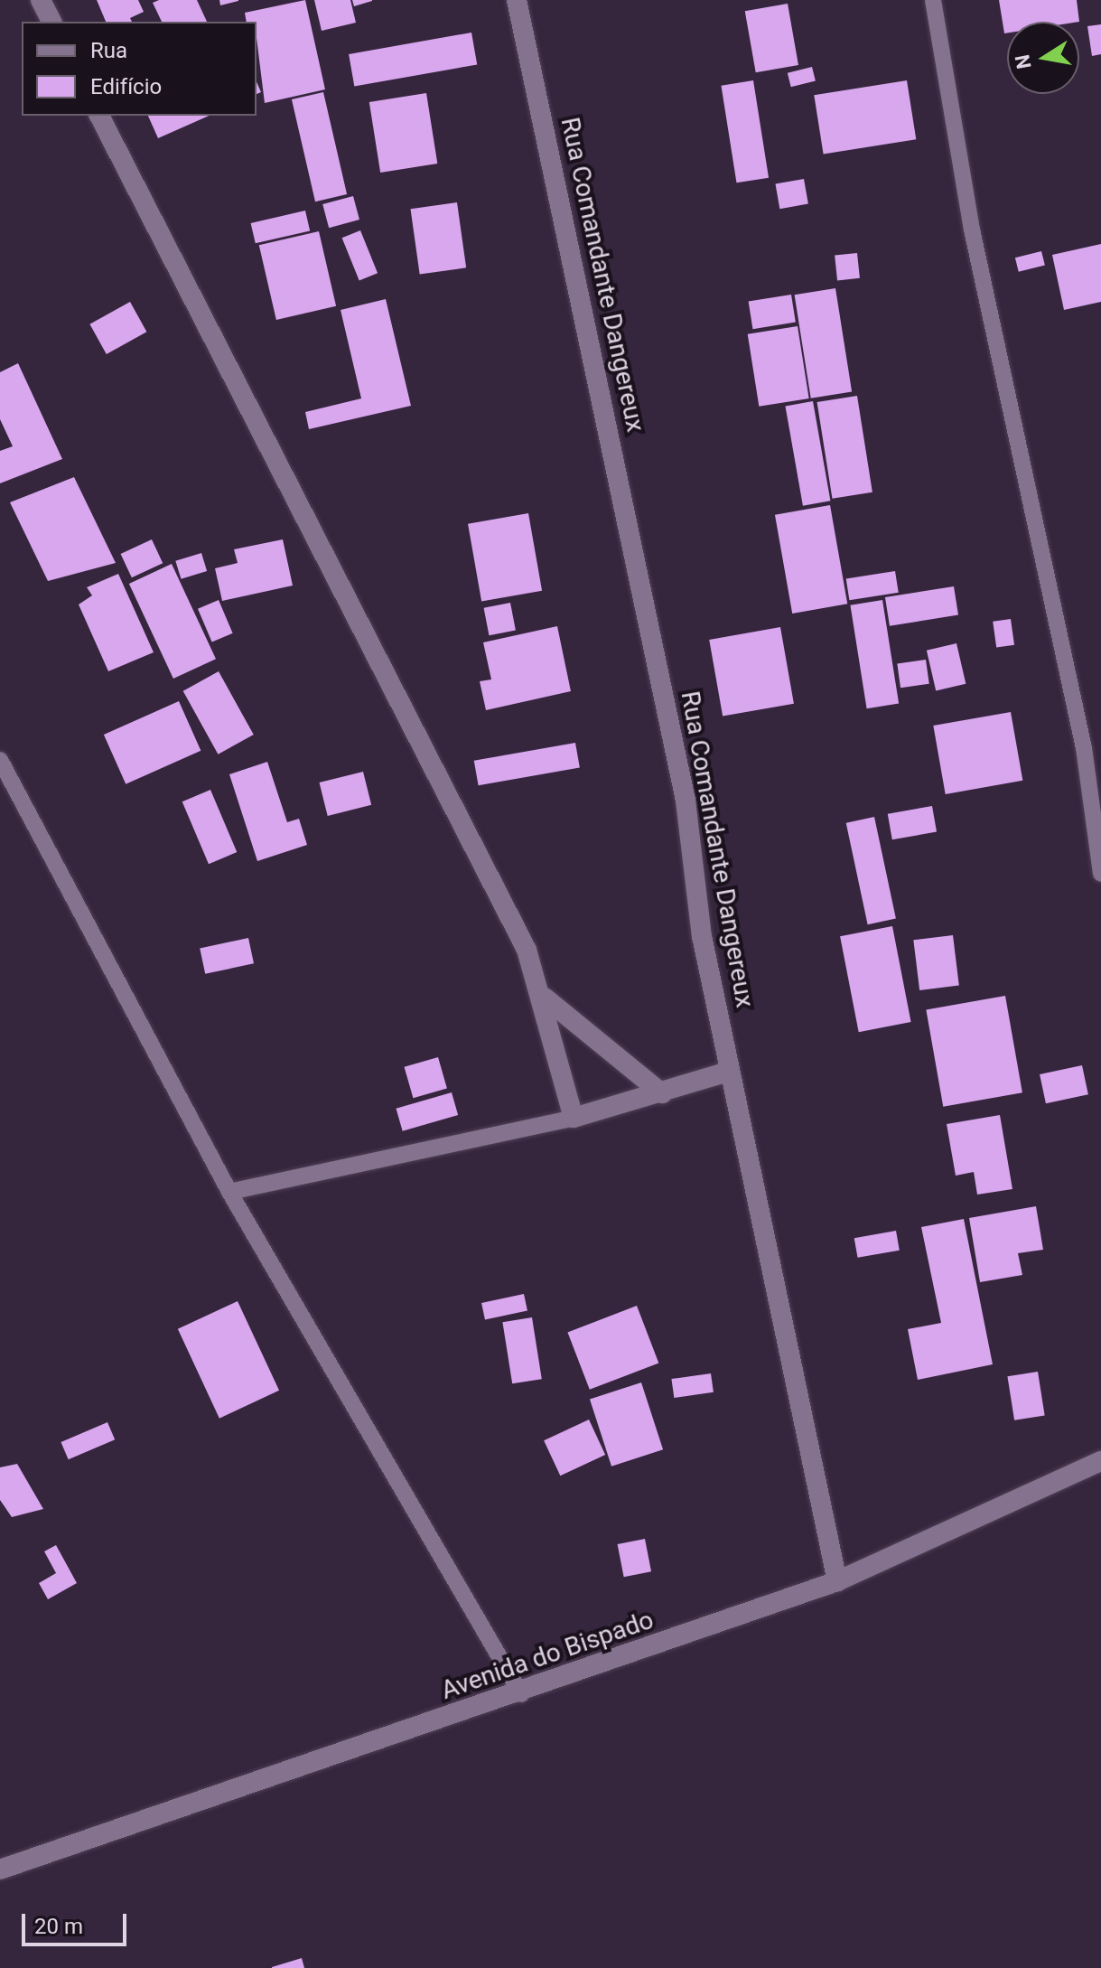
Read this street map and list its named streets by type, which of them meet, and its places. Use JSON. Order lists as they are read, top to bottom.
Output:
{
  "streets": {
    "street": ["Rua Comandante Dangereux", "Avenida do Bispado"]
  },
  "crossings": [
    ["Rua Comandante Dangereux", "Avenida do Bispado"]
  ],
  "legend": ["Rua", "Edifício"],
  "scale_bar": "20 m",
  "north": "left"
}
